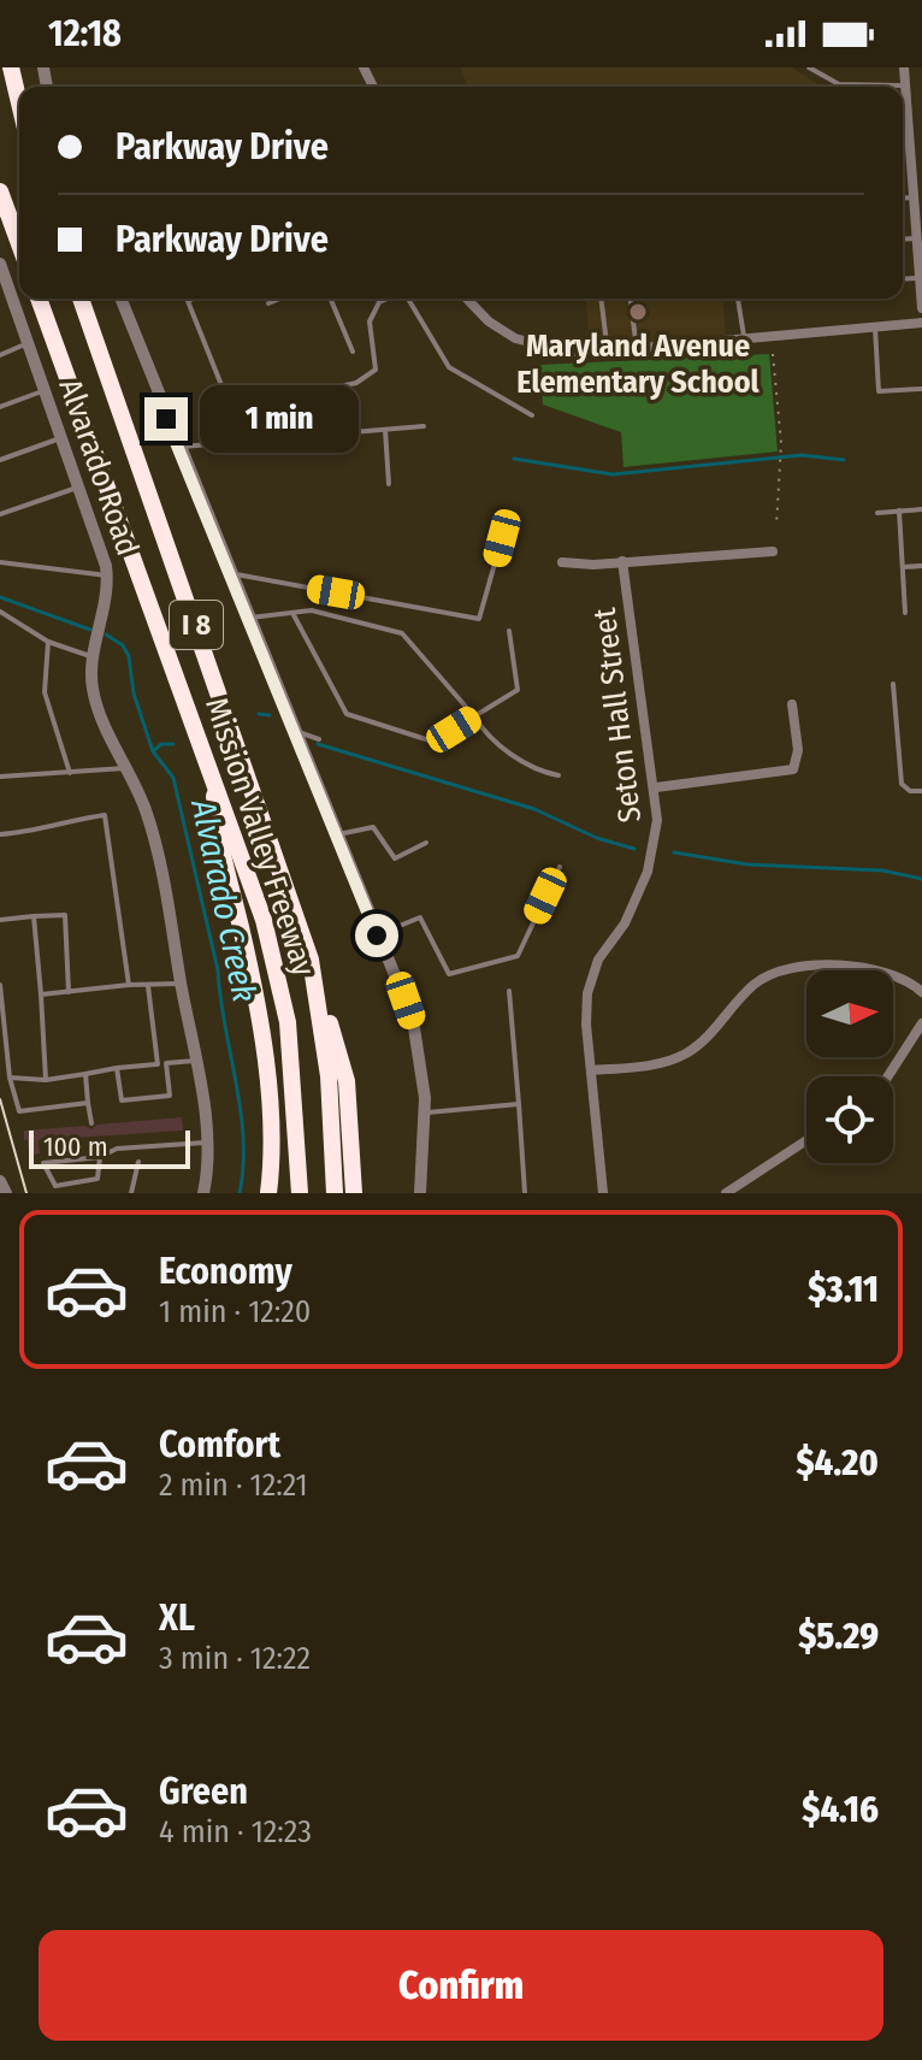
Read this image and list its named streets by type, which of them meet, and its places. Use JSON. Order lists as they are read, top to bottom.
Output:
{
  "streets": {
    "highway": ["I 8", "Mission Valley Freeway"],
    "street": ["Alvarado Road", "Seton Hall Street"]
  },
  "water": ["Alvarado Creek"],
  "places": ["Maryland Avenue Elementary School"],
  "scale_bar": "100 m",
  "north": "right",
  "page": {
    "status": "12:18",
    "banner": ["Parkway Drive", "Parkway Drive"],
    "bubble": "1 min",
    "scale": "100 m",
    "list": [
      {
        "name": "Economy",
        "note": "1 min · 12:20",
        "value": "$3.11"
      },
      {
        "name": "Comfort",
        "note": "2 min · 12:21",
        "value": "$4.20"
      },
      {
        "name": "XL",
        "note": "3 min · 12:22",
        "value": "$5.29"
      },
      {
        "name": "Green",
        "note": "4 min · 12:23",
        "value": "$4.16"
      }
    ],
    "buttons": "Confirm"
  }
}
